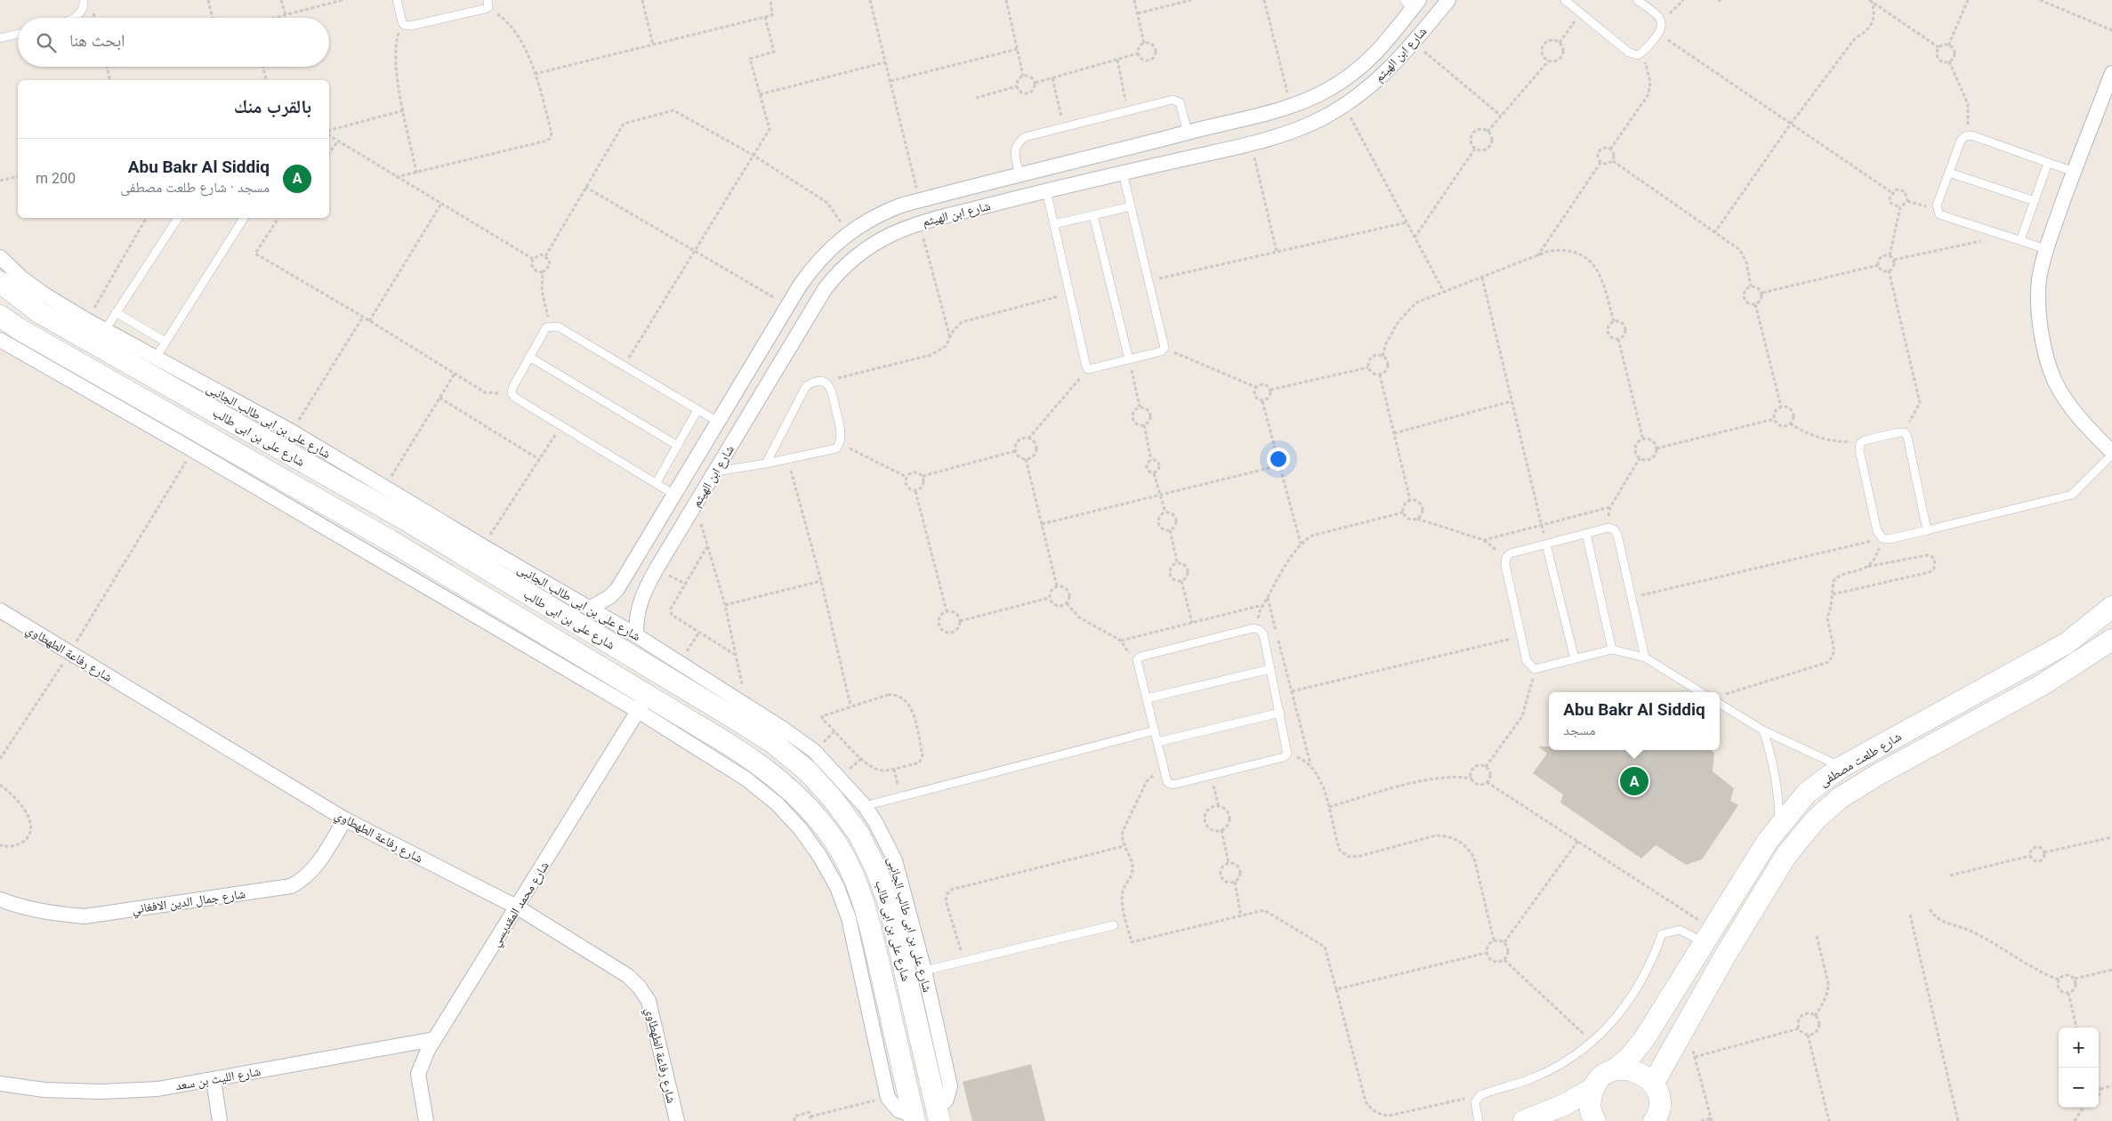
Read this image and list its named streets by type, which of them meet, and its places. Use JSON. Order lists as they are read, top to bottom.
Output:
{
  "streets": {
    "street": [
      "شارع ابن الهيثم",
      "شارع على بن ابى طالب الجانبى",
      "شارع على بن ابى طالب",
      "شارع رفاعة الطهطاوي",
      "شارع طلعت مصطفى",
      "شارع جمال الدين الافغاني",
      "شارع محمد المقديسي",
      "شارع الليث بن سعد"
    ]
  },
  "crossings": [
    ["شارع ابن الهيثم", "شارع على بن ابى طالب الجانبى"],
    ["شارع على بن ابى طالب الجانبى", "شارع على بن ابى طالب"],
    ["شارع على بن ابى طالب", "شارع محمد المقديسي"],
    ["شارع رفاعة الطهطاوي", "شارع جمال الدين الافغاني"],
    ["شارع رفاعة الطهطاوي", "شارع محمد المقديسي"],
    ["شارع محمد المقديسي", "شارع الليث بن سعد"]
  ],
  "page": {
    "search": "ابحث هنا",
    "heading": "بالقرب منك",
    "list": [
      {
        "mark": "A",
        "name": "Abu Bakr Al Siddiq",
        "note": "مسجد · شارع طلعت مصطفى",
        "value": "200 m"
      }
    ],
    "popup": ["Abu Bakr Al Siddiq", "مسجد"],
    "pins": "A",
    "map_buttons": ["+", "−"]
  }
}
